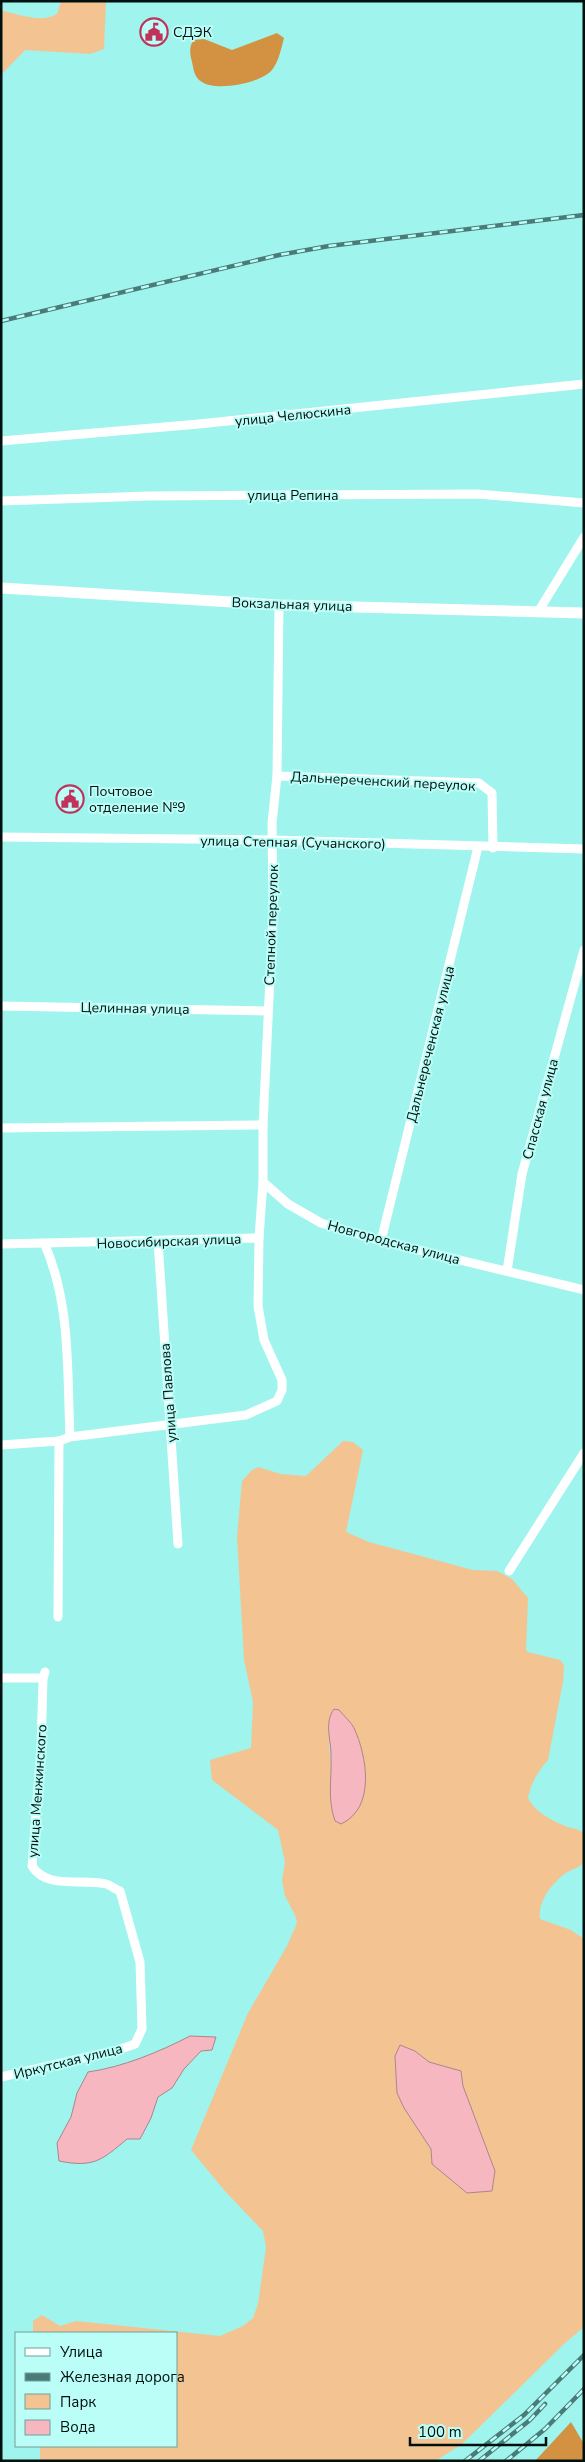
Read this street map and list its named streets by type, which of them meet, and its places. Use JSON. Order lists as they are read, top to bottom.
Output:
{
  "streets": {
    "main road": ["Вокзальная улица"],
    "street": [
      "улица Челюскина",
      "улица Репина",
      "Дальнереченский переулок",
      "улица Степная (Сучанского)",
      "Степной переулок",
      "Целинная улица",
      "Дальнереченская улица",
      "Спасская улица",
      "Новосибирская улица",
      "Новгородская улица",
      "улица Павлова",
      "улица Менжинского",
      "Иркутская улица"
    ]
  },
  "crossings": [
    ["Вокзальная улица", "Степной переулок"],
    ["Дальнереченский переулок", "улица Степная (Сучанского)"],
    ["Дальнереченский переулок", "Степной переулок"],
    ["улица Степная (Сучанского)", "Степной переулок"],
    ["улица Степная (Сучанского)", "Дальнереченская улица"],
    ["Степной переулок", "Целинная улица"],
    ["Дальнереченская улица", "Новгородская улица"],
    ["Спасская улица", "Новгородская улица"],
    ["Новосибирская улица", "улица Павлова"],
    ["улица Менжинского", "Иркутская улица"]
  ],
  "places": {
    "public building": ["СДЭК", "Почтовое отделение №9"]
  },
  "legend": [
    "Улица",
    "Железная дорога",
    "Парк",
    "Вода"
  ],
  "scale_bar": "100 m"
}
